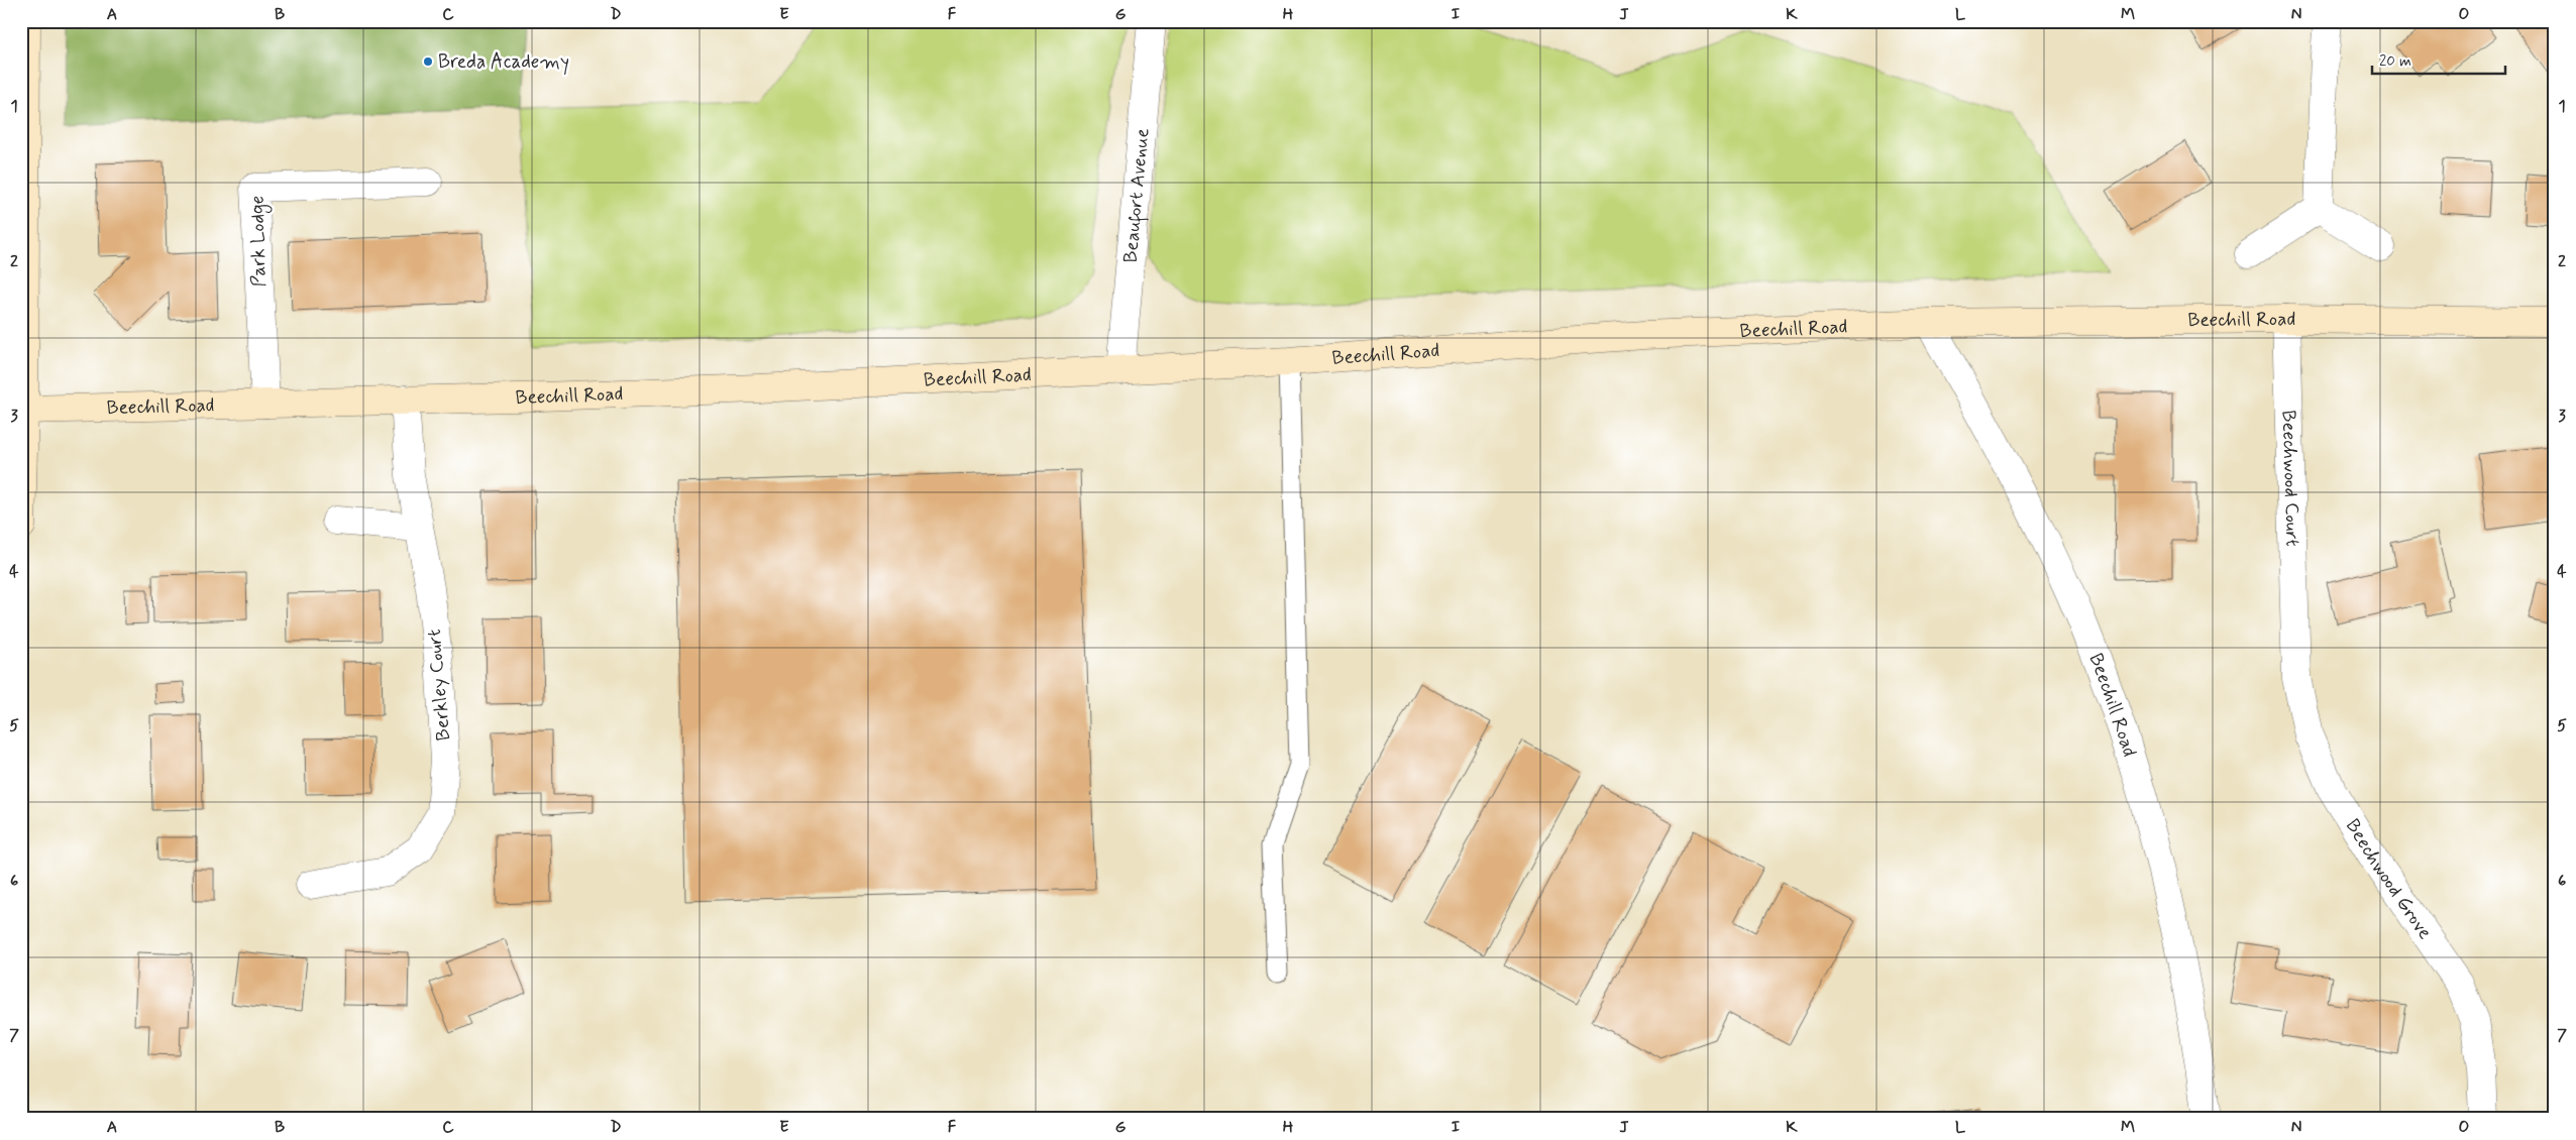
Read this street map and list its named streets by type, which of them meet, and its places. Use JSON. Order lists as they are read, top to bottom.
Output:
{
  "streets": {
    "street": [
      "Beaufort Avenue",
      "Park Lodge",
      "Beechill Road",
      "Beechwood Court",
      "Berkley Court",
      "Beechwood Grove"
    ]
  },
  "crossings": [
    ["Beaufort Avenue", "Beechill Road"],
    ["Park Lodge", "Beechill Road"],
    ["Beechill Road", "Beechwood Court"],
    ["Beechill Road", "Berkley Court"],
    ["Beechwood Court", "Beechwood Grove"]
  ],
  "places": ["Breda Academy"],
  "scale_bar": "20 m",
  "grid": {
    "columns": [
      "A",
      "B",
      "C",
      "D",
      "E",
      "F",
      "G",
      "H",
      "I",
      "J",
      "K",
      "L",
      "M",
      "N",
      "O"
    ],
    "rows": [
      "1",
      "2",
      "3",
      "4",
      "5",
      "6",
      "7"
    ]
  }
}
